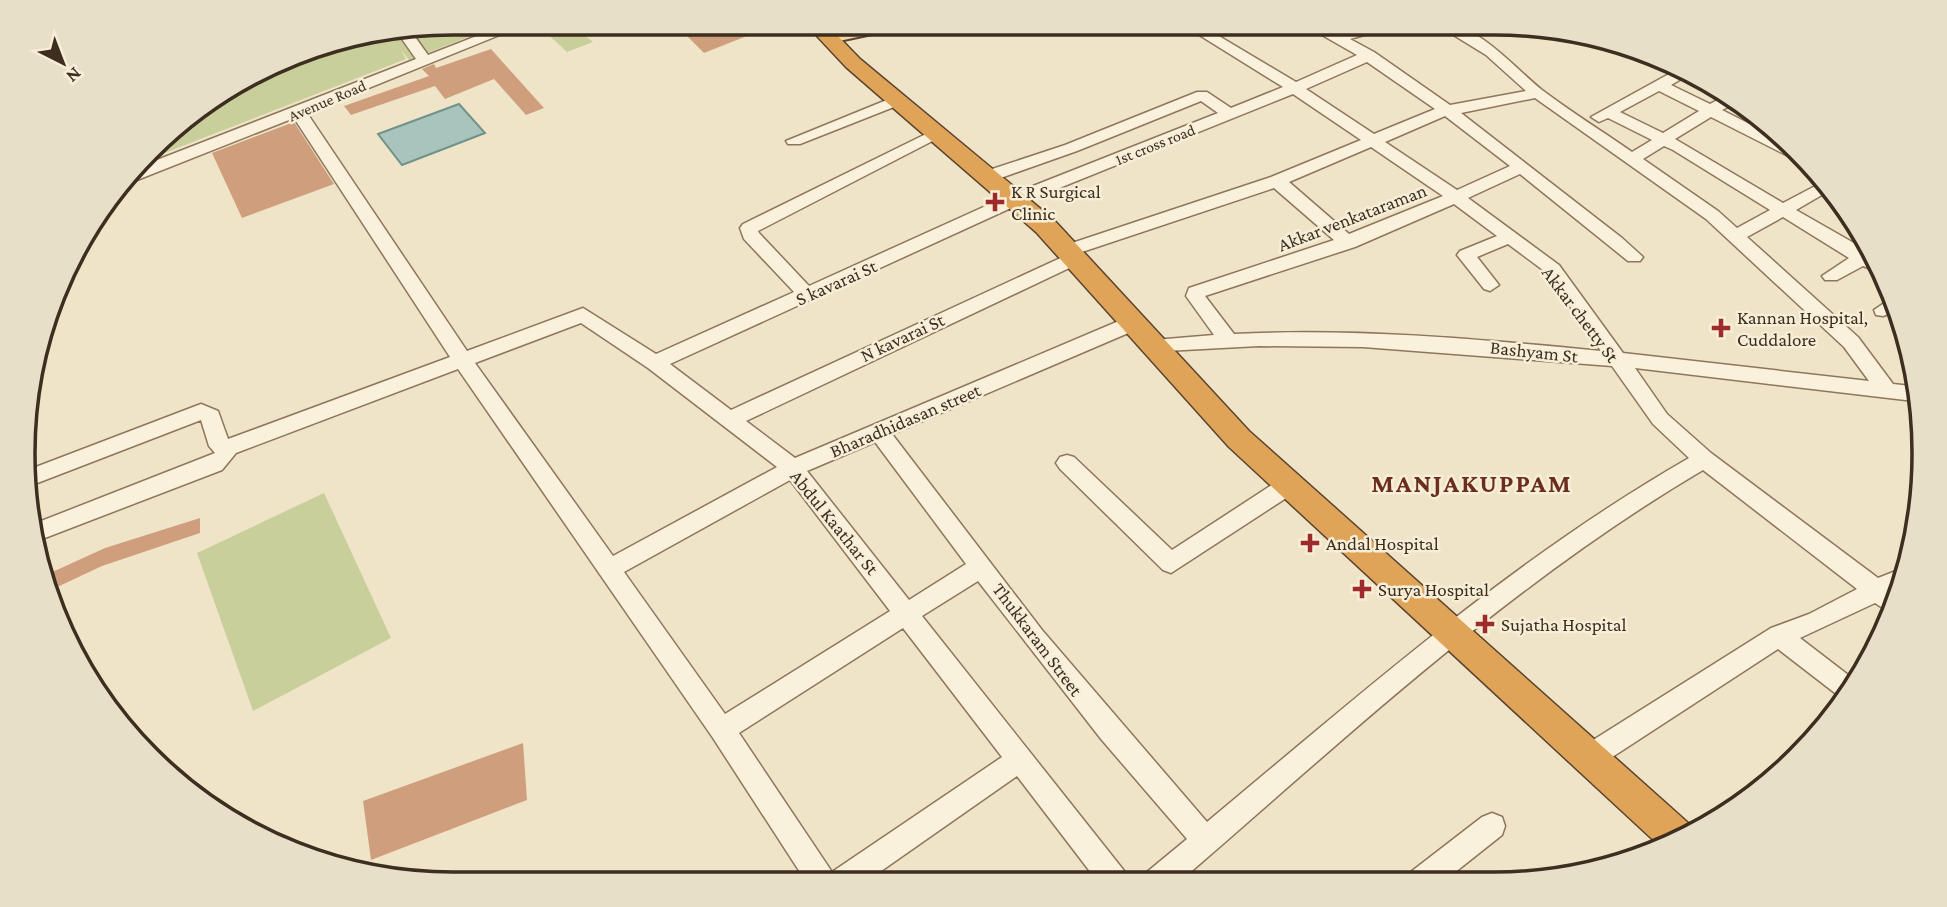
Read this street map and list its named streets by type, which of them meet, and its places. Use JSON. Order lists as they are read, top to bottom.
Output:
{
  "streets": {
    "street": [
      "Avenue Road",
      "1st cross road",
      "Akkar venkataraman",
      "S kavarai St",
      "Akkar chetty St",
      "N kavarai St",
      "Bashyam St",
      "Bharadhidasan street",
      "Abdul Kaathar St",
      "Thukkaram Street"
    ]
  },
  "crossings": [
    ["1st cross road", "S kavarai St"],
    ["1st cross road", "Akkar chetty St"],
    ["Akkar venkataraman", "Akkar chetty St"],
    ["Akkar venkataraman", "Bashyam St"],
    ["S kavarai St", "Abdul Kaathar St"],
    ["Akkar chetty St", "N kavarai St"],
    ["Akkar chetty St", "Bashyam St"],
    ["N kavarai St", "Abdul Kaathar St"],
    ["Bharadhidasan street", "Abdul Kaathar St"],
    ["Bharadhidasan street", "Thukkaram Street"]
  ],
  "districts": ["MANJAKUPPAM"],
  "places": {
    "health": [
      "K R Surgical Clinic",
      "Kannan Hospital, Cuddalore",
      "Andal Hospital",
      "Surya Hospital",
      "Sujatha Hospital"
    ]
  },
  "north": "bottom right"
}
